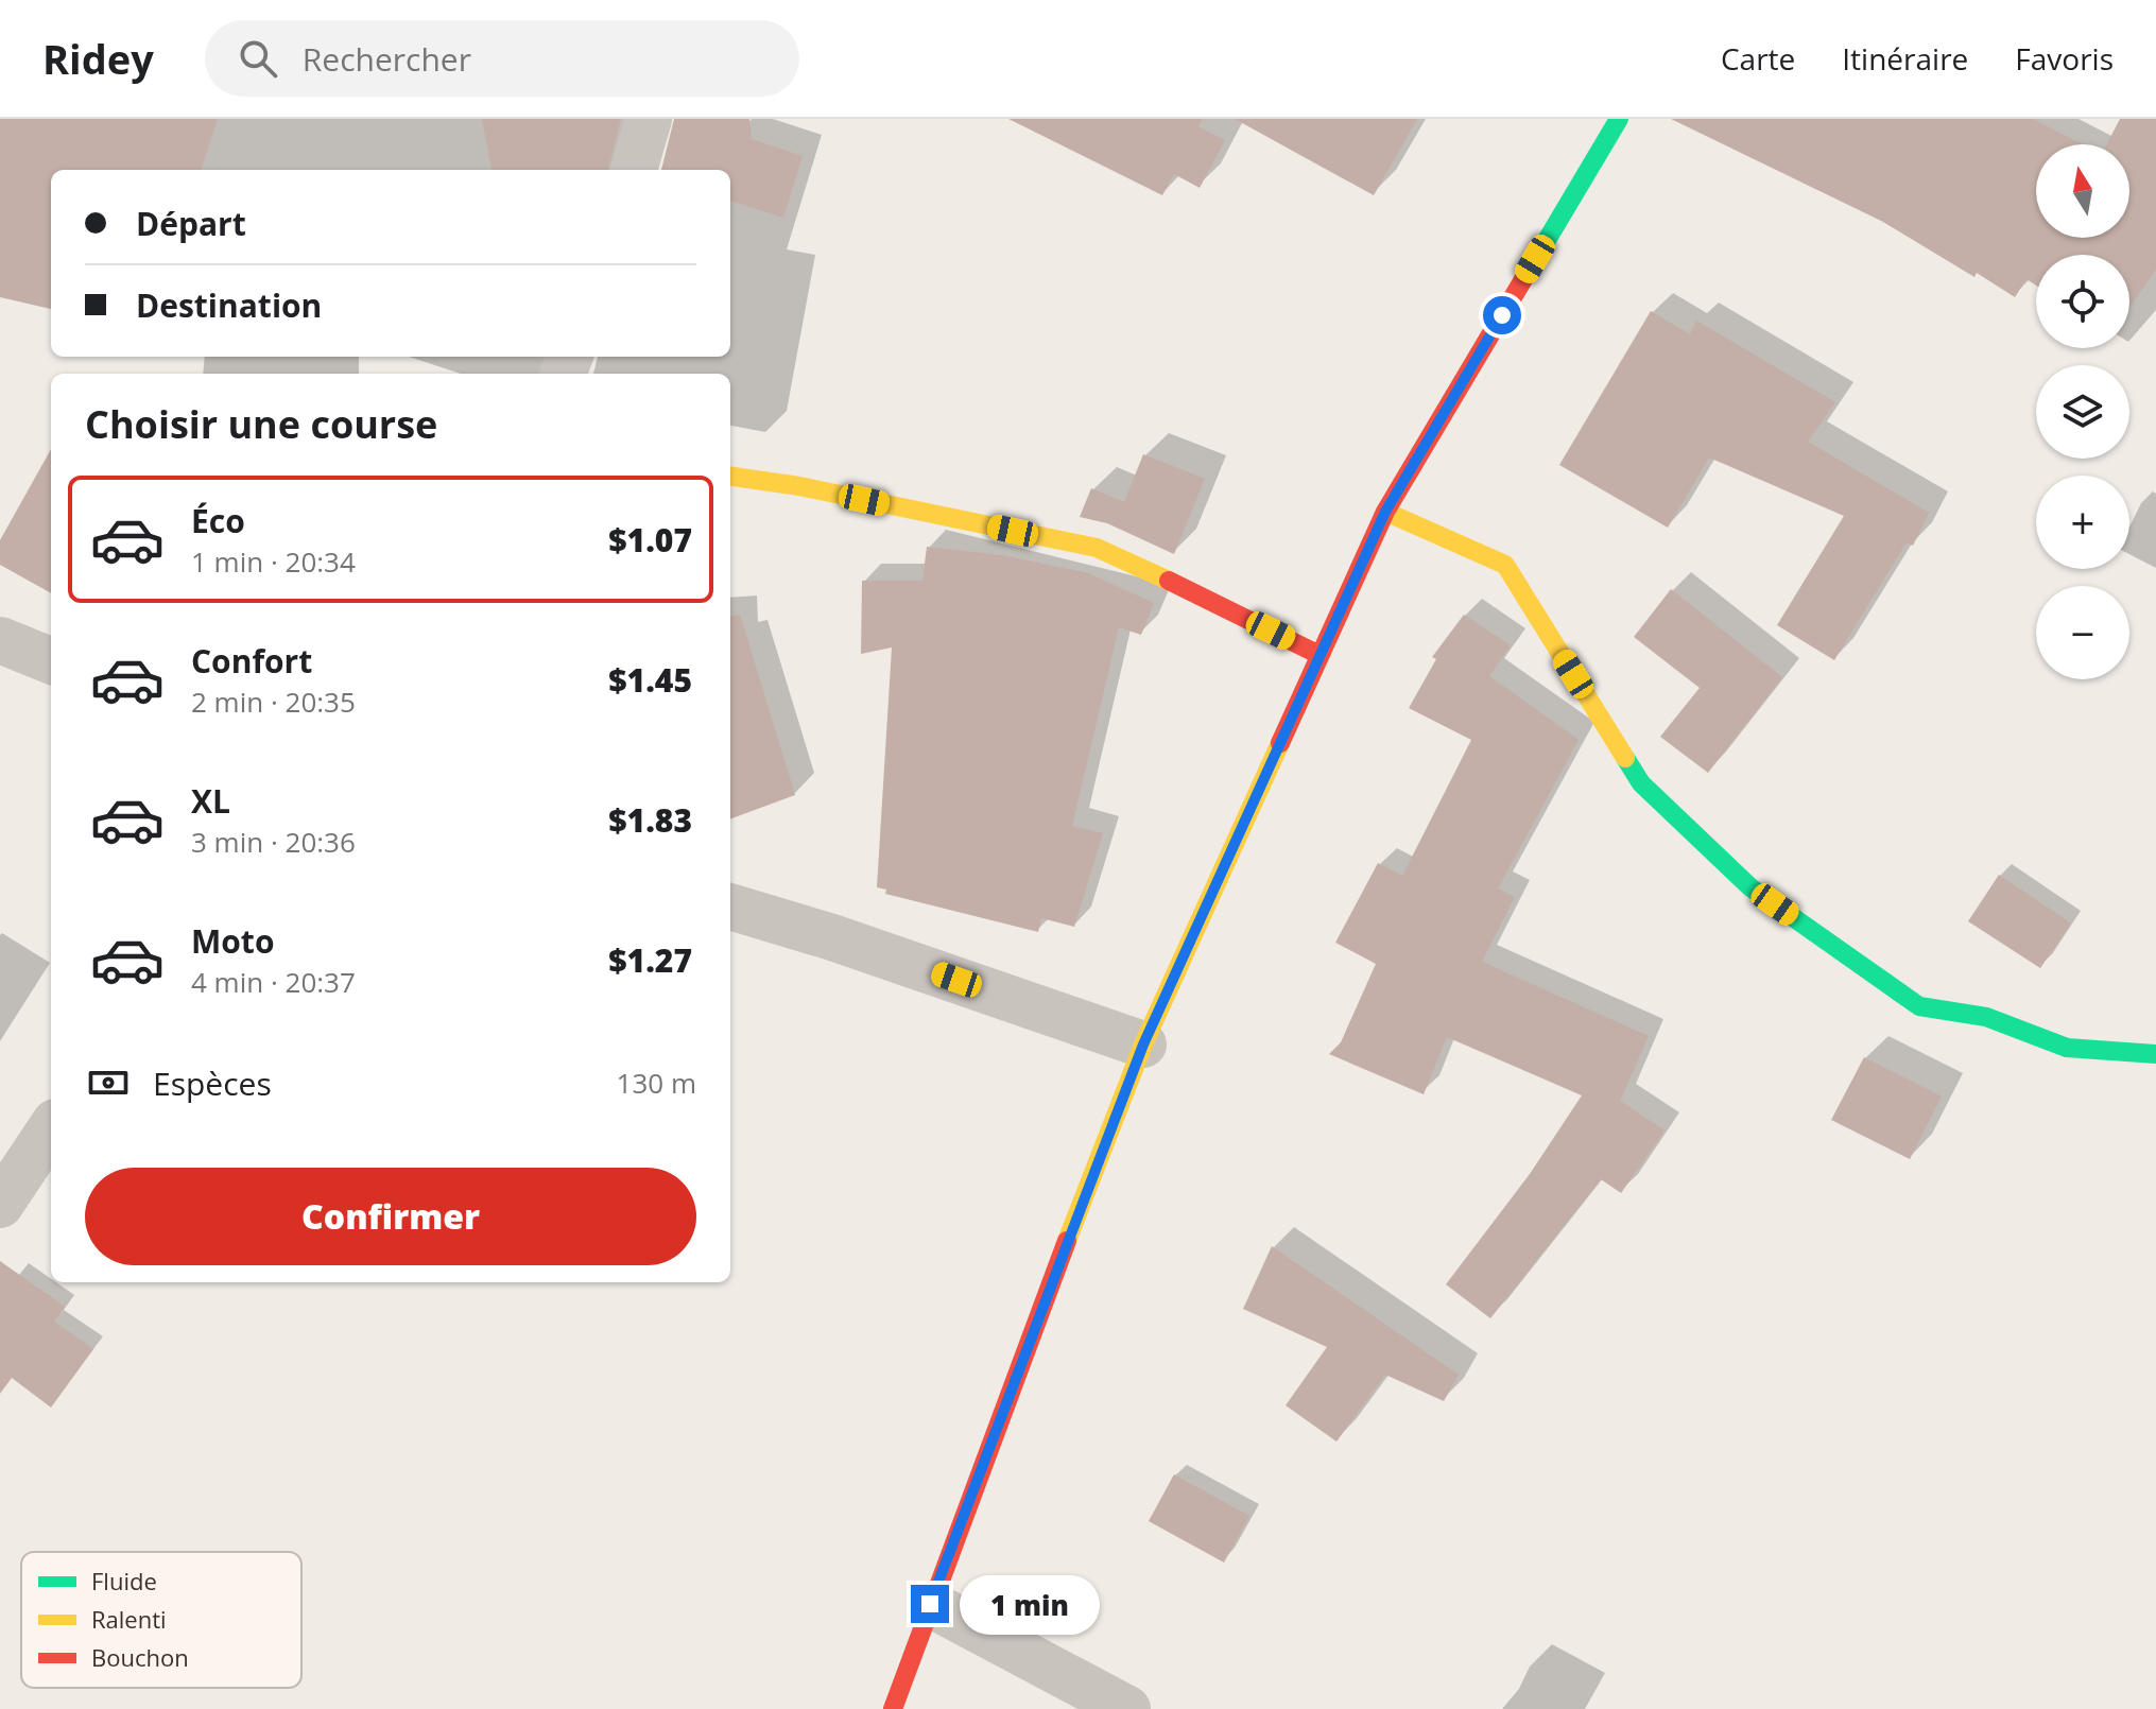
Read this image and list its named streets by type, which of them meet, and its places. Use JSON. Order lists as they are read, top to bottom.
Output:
{
  "legend": ["Fluide", "Ralenti", "Bouchon"],
  "north": "top",
  "page": {
    "header": "Ridey",
    "search": "Rechercher",
    "nav": ["Carte", "Itinéraire", "Favoris"],
    "map_buttons": ["+", "−"],
    "banner": ["Départ", "Destination"],
    "heading": "Choisir une course",
    "list": [
      {
        "name": "Éco",
        "note": "1 min · 20:34",
        "value": "$1.07"
      },
      {
        "name": "Confort",
        "note": "2 min · 20:35",
        "value": "$1.45"
      },
      {
        "name": "XL",
        "note": "3 min · 20:36",
        "value": "$1.83"
      },
      {
        "name": "Moto",
        "note": "4 min · 20:37",
        "value": "$1.27"
      }
    ],
    "pay": ["Espèces", "130 m"],
    "buttons": "Confirmer",
    "bubble": "1 min"
  }
}
